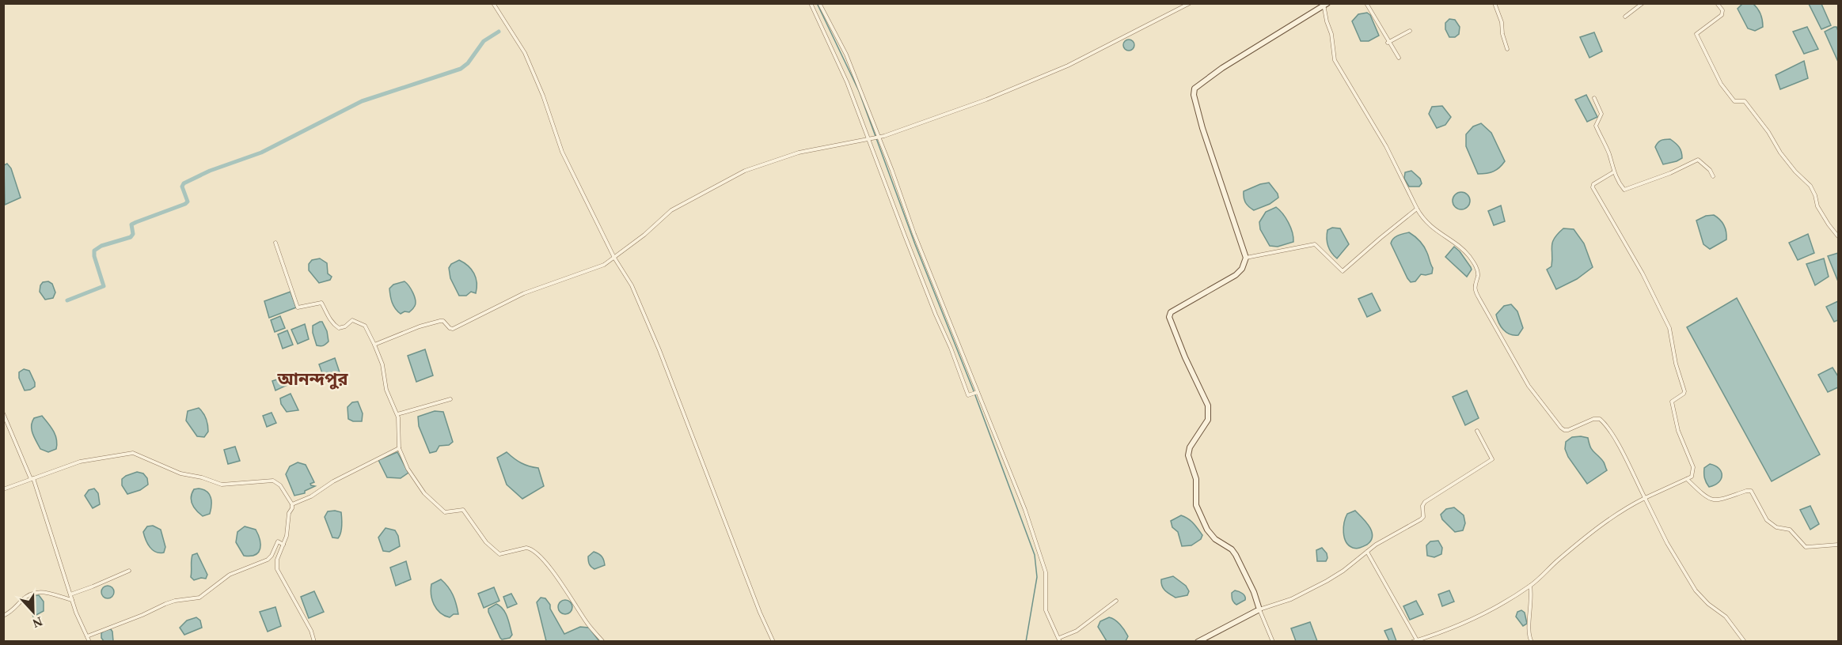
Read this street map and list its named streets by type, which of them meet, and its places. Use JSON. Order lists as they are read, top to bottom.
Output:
{
  "districts": ["আনন্দপুর"],
  "north": "bottom"
}
